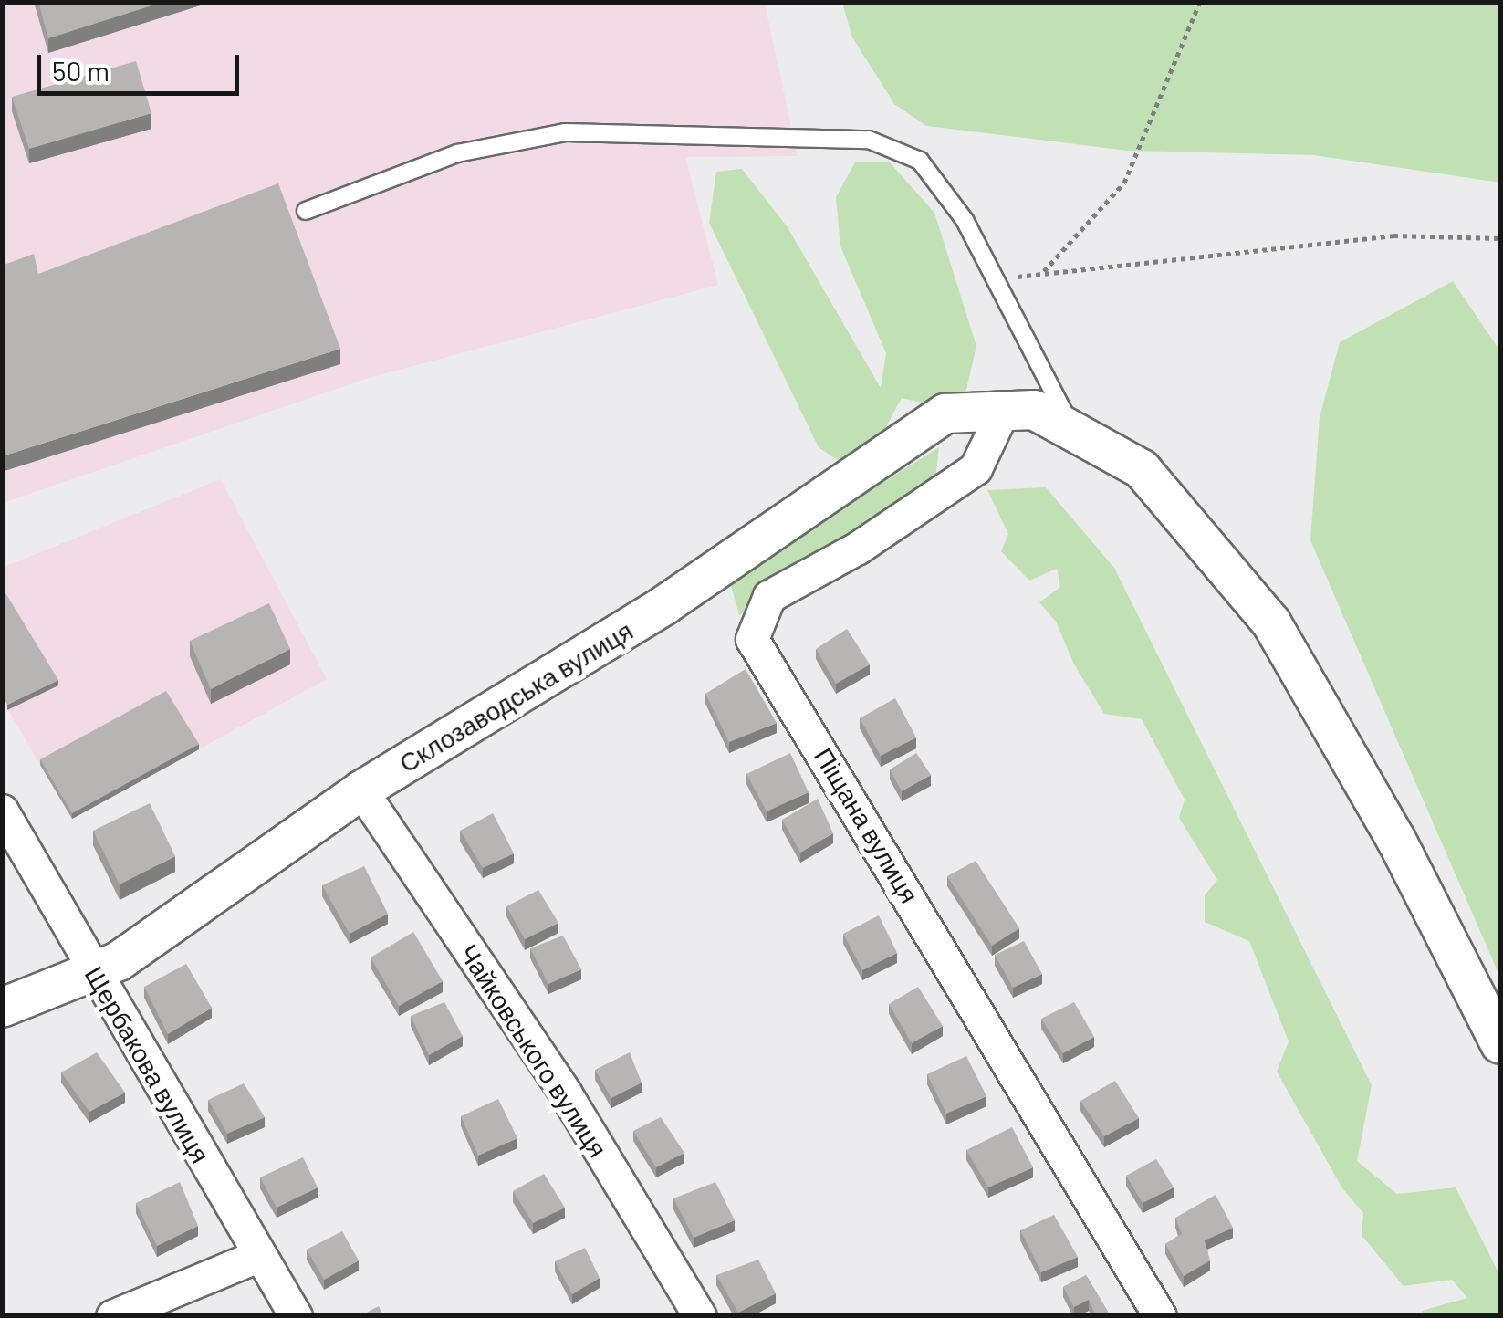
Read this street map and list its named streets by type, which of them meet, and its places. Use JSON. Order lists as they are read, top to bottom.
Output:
{
  "streets": {
    "street": [
      "Склозаводська вулиця",
      "Піщана вулиця",
      "Чайковського вулиця",
      "Щербакова вулиця"
    ]
  },
  "crossings": [
    ["Склозаводська вулиця", "Піщана вулиця"],
    ["Склозаводська вулиця", "Чайковського вулиця"],
    ["Склозаводська вулиця", "Щербакова вулиця"]
  ],
  "scale_bar": "50 m"
}
